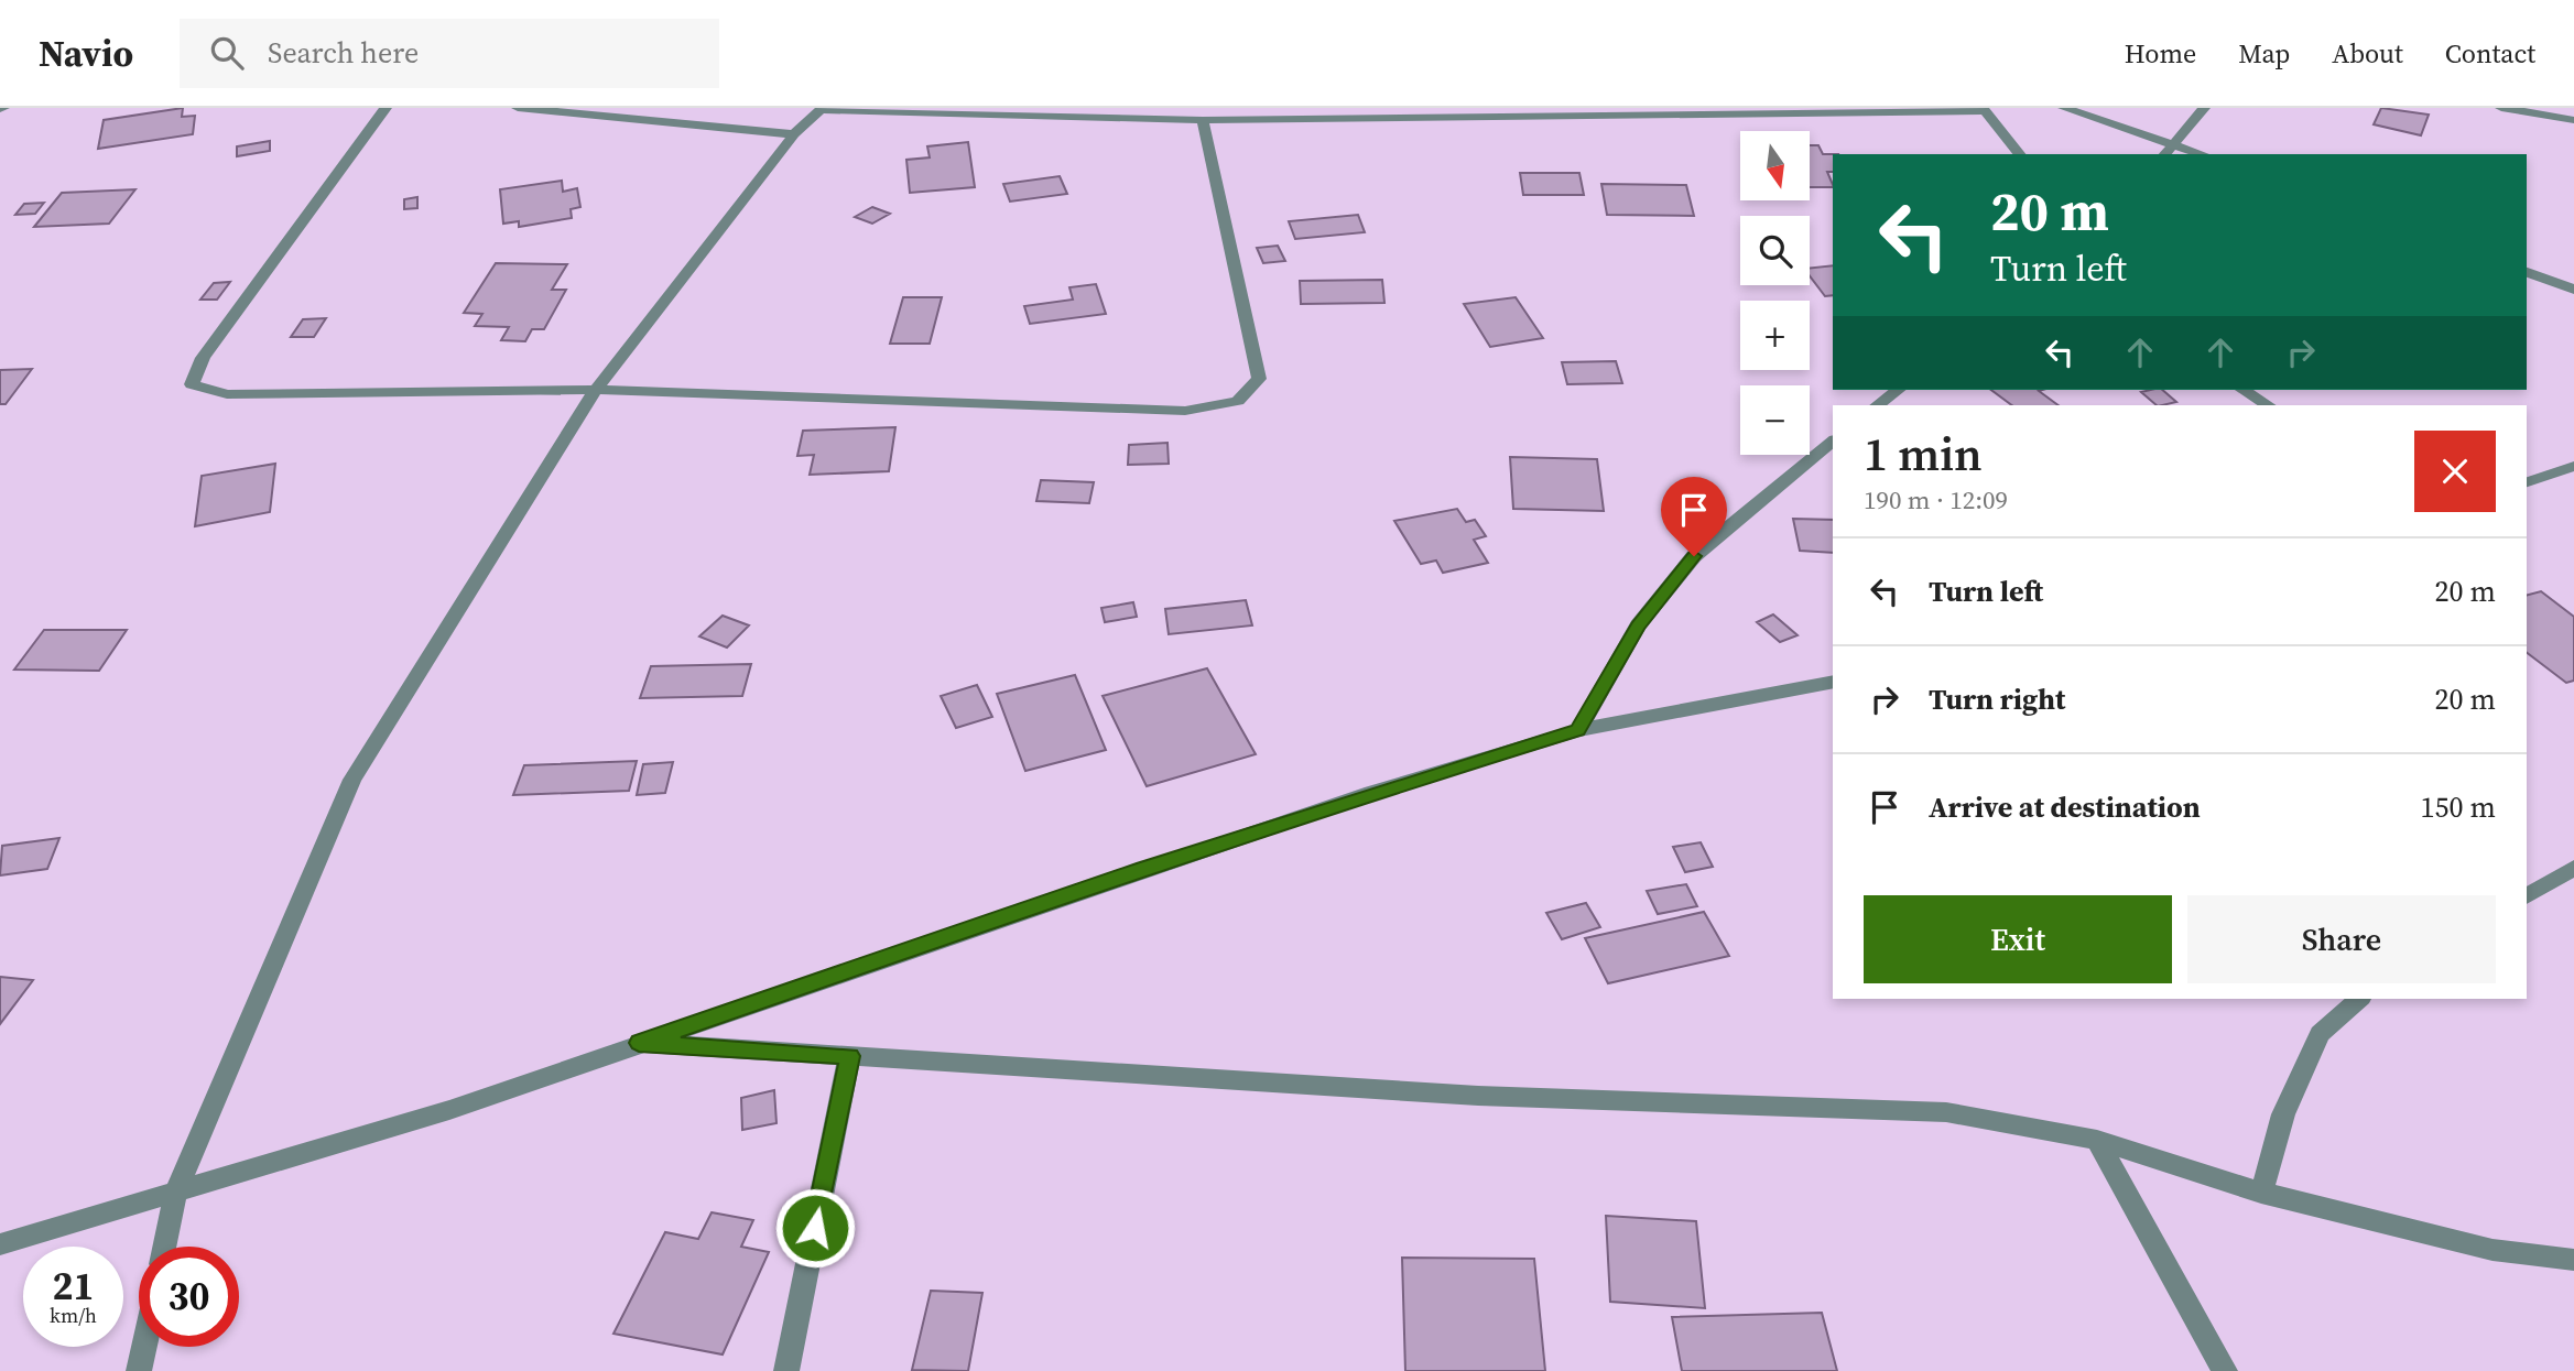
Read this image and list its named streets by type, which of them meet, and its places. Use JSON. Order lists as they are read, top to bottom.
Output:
{
  "north": "bottom",
  "page": {
    "header": "Navio",
    "search": "Search here",
    "nav": [
      "Home",
      "Map",
      "About",
      "Contact"
    ],
    "map_buttons": ["+", "−"],
    "turn": ["20 m", "Turn left"],
    "heading": ["1 min", "190 m · 12:09"],
    "list": [
      {
        "name": "Turn left",
        "value": "20 m"
      },
      {
        "name": "Turn right",
        "value": "20 m"
      },
      {
        "name": "Arrive at destination",
        "value": "150 m"
      }
    ],
    "buttons": ["Exit", "Share"],
    "speed": "21 km/h",
    "limit": "30"
  }
}
